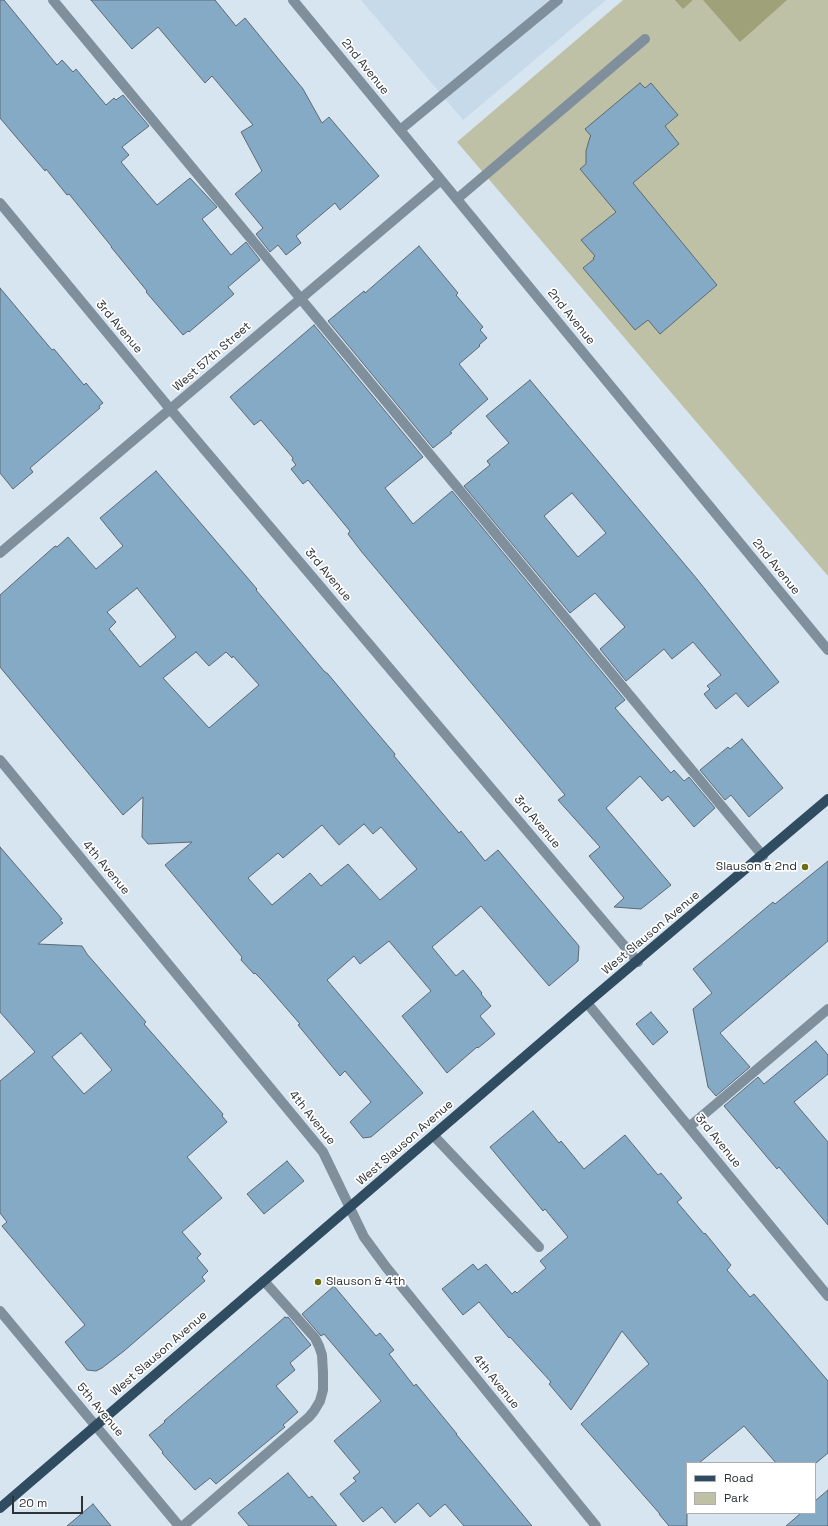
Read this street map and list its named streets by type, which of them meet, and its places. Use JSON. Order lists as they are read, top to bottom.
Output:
{
  "streets": {
    "main road": ["West Slauson Avenue"],
    "street": [
      "2nd Avenue",
      "3rd Avenue",
      "West 57th Street",
      "4th Avenue",
      "5th Avenue"
    ]
  },
  "crossings": [
    ["2nd Avenue", "West 57th Street"],
    ["3rd Avenue", "West 57th Street"],
    ["3rd Avenue", "West Slauson Avenue"],
    ["4th Avenue", "West Slauson Avenue"],
    ["West Slauson Avenue", "5th Avenue"]
  ],
  "places": ["Slauson & 2nd", "Slauson & 4th"],
  "legend": ["Road", "Park"],
  "scale_bar": "20 m"
}
